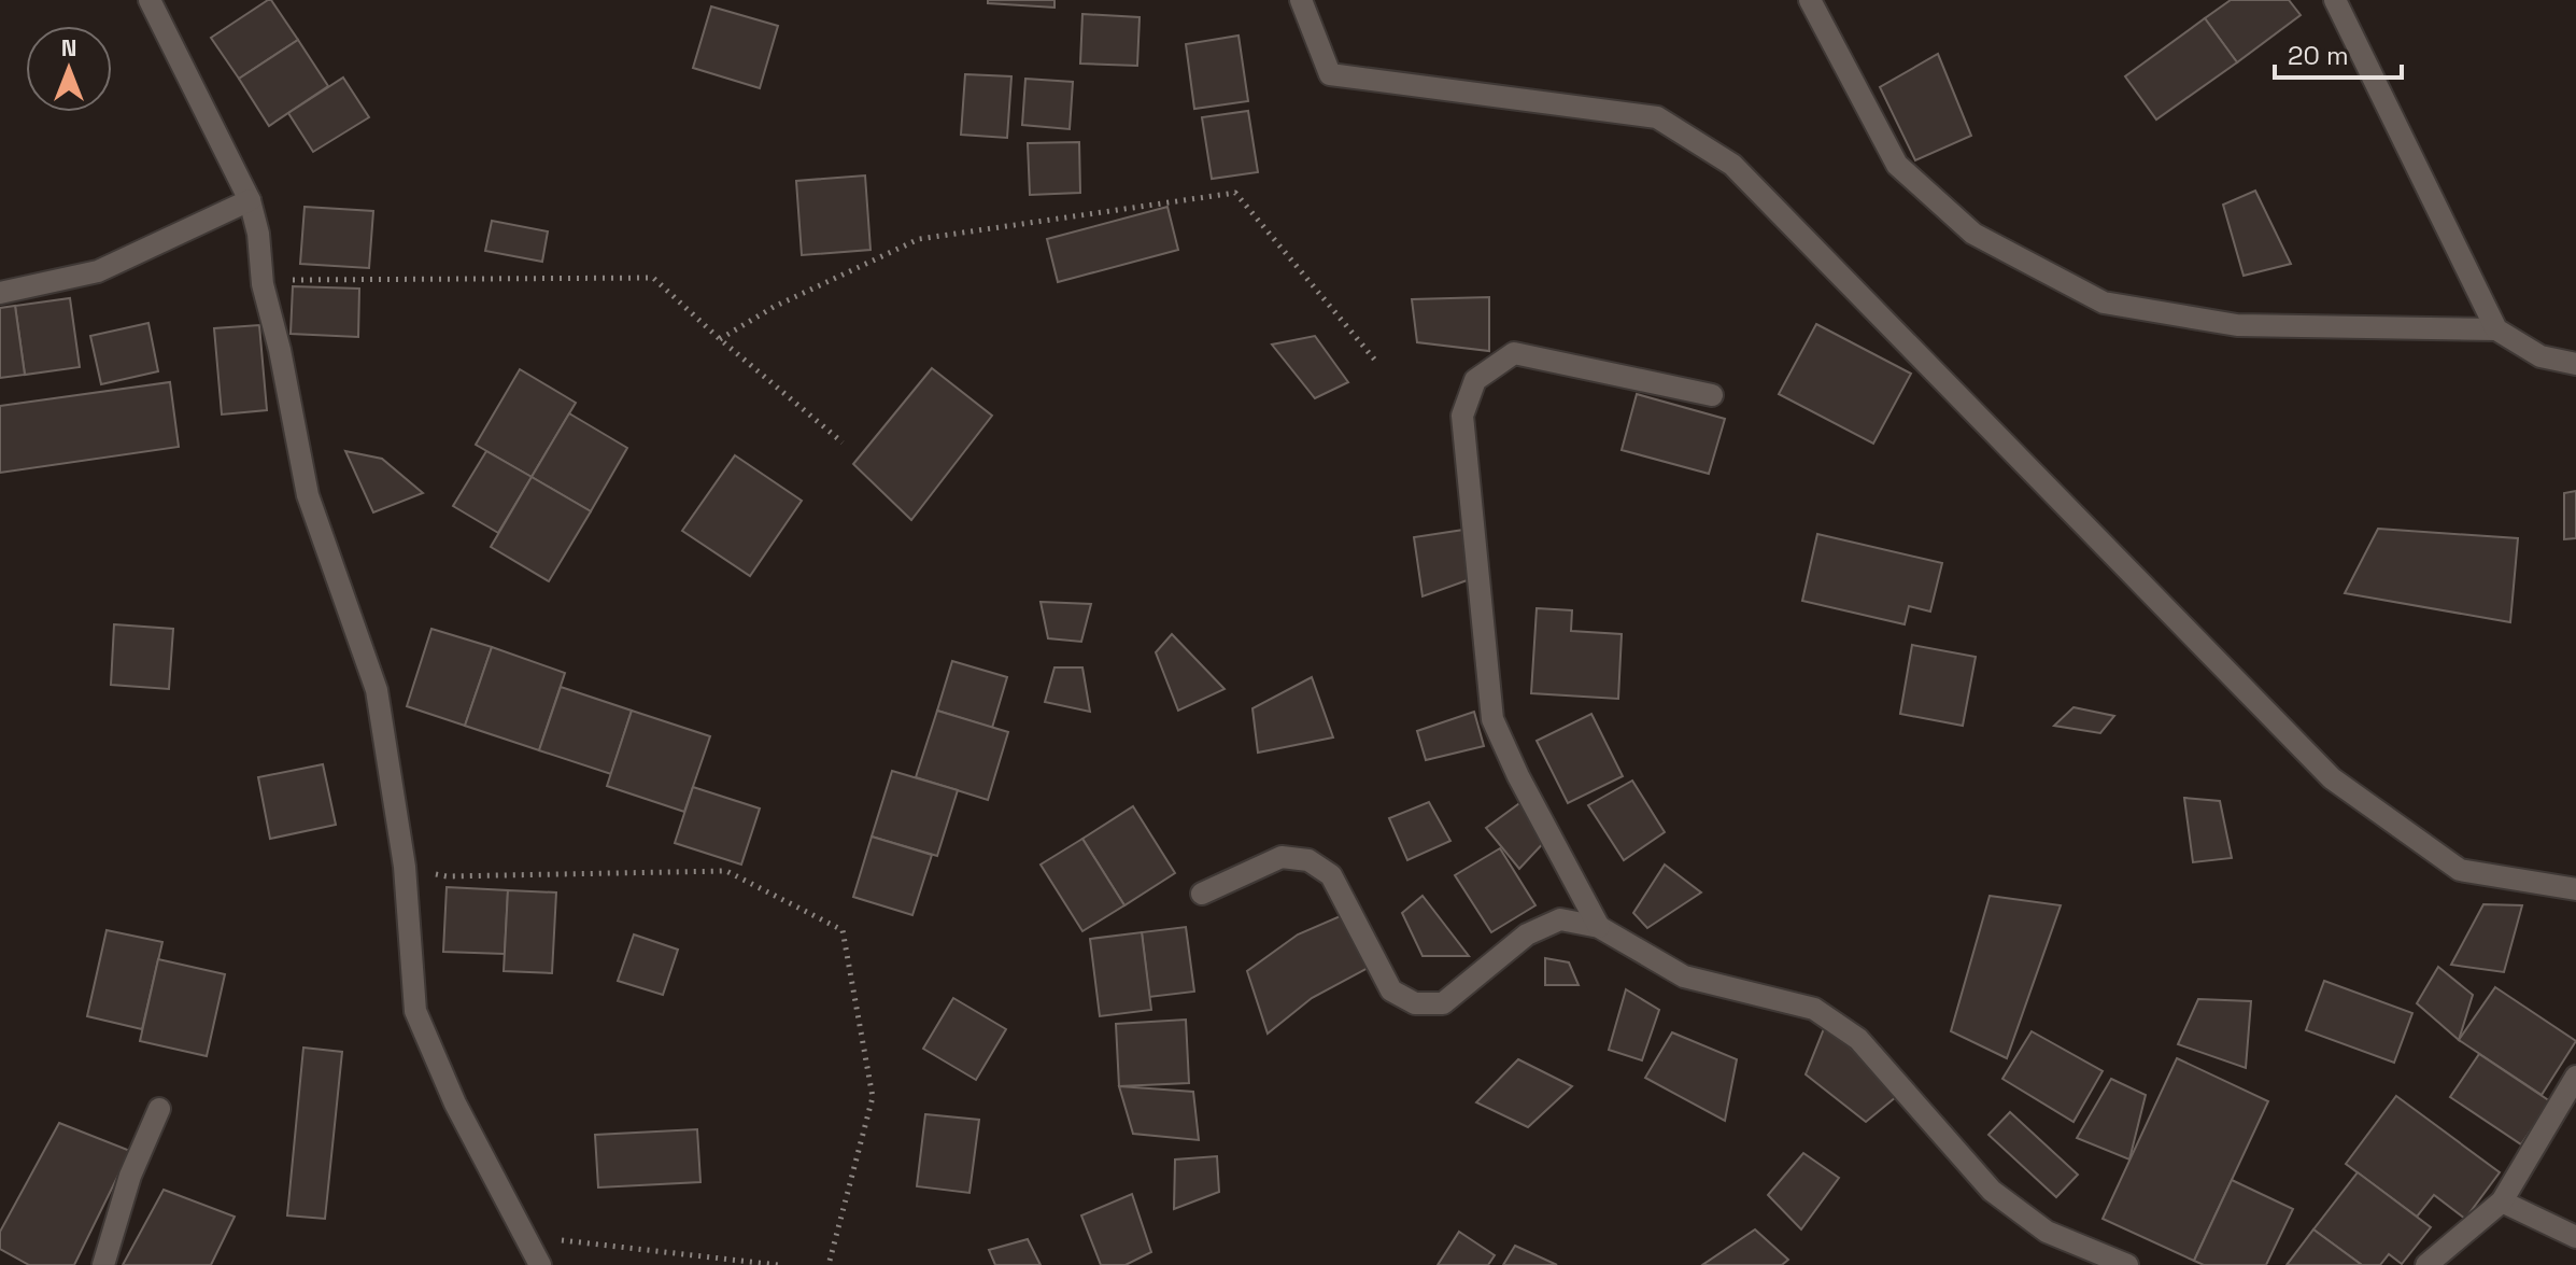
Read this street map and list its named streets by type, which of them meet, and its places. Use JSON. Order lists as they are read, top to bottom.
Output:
{
  "scale_bar": "20 m",
  "north": "top"
}
